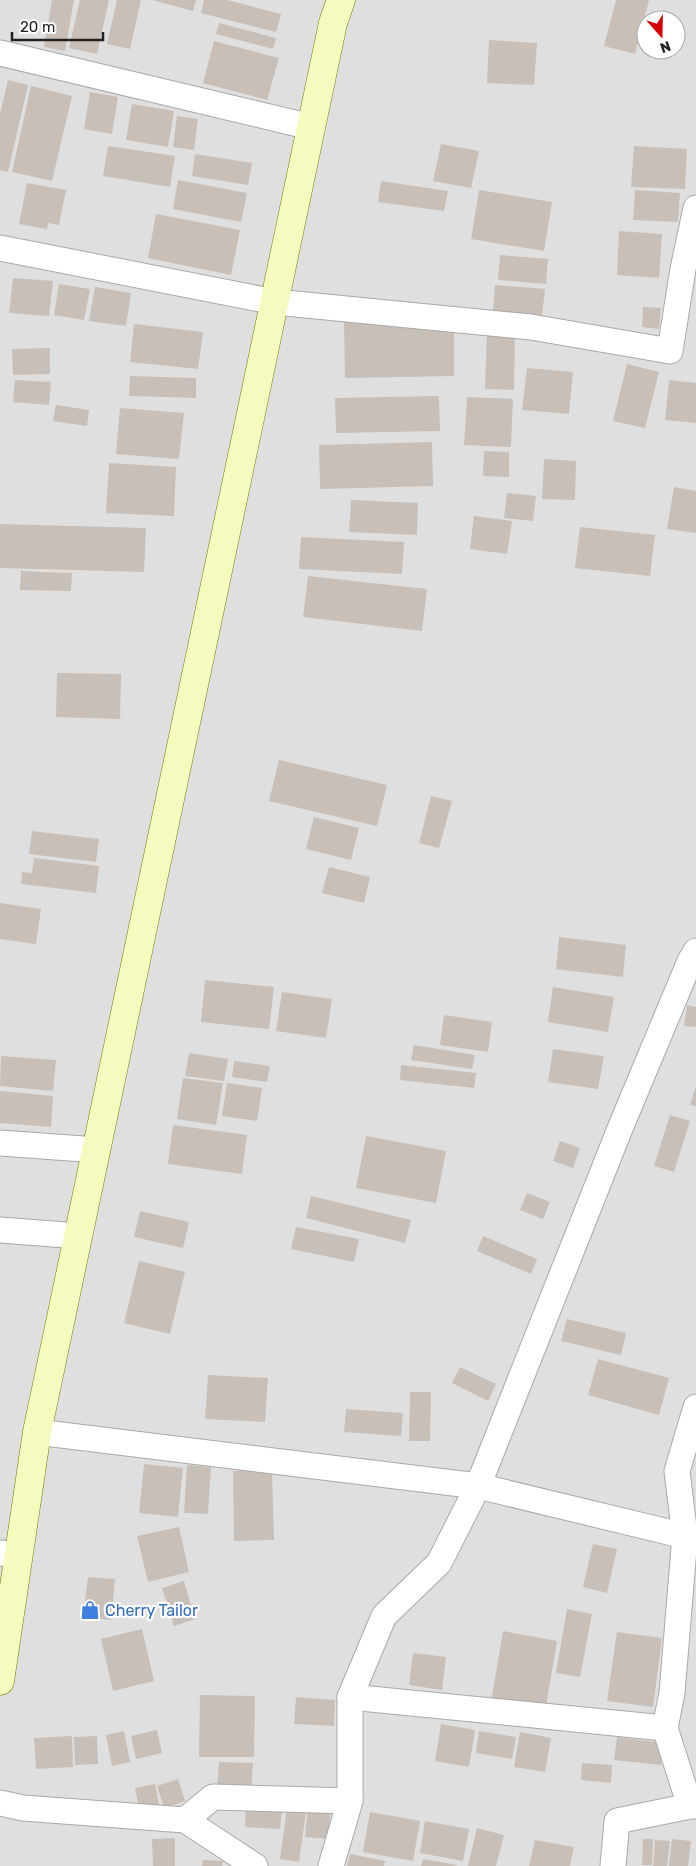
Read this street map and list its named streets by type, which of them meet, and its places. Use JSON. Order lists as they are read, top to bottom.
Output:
{
  "places": {
    "shop": ["Cherry Tailor"]
  },
  "scale_bar": "20 m",
  "north": "bottom"
}
